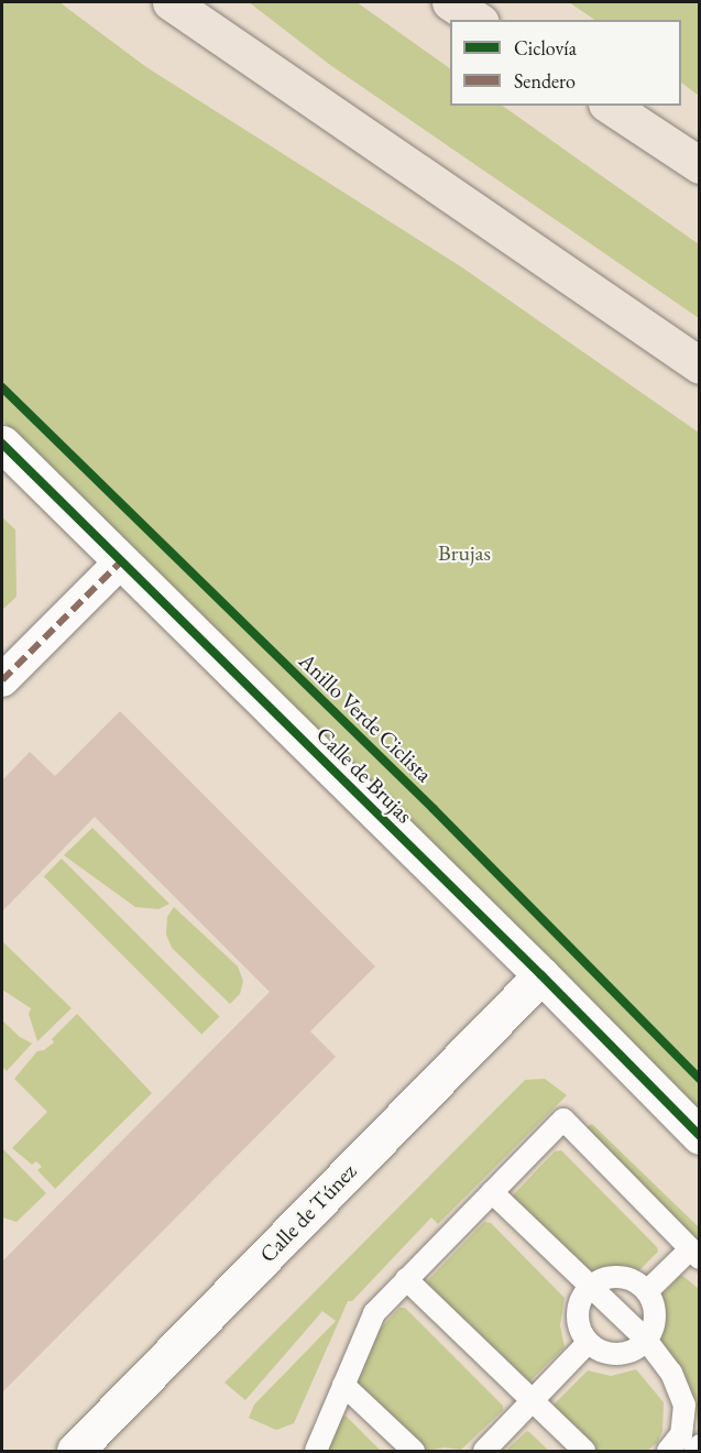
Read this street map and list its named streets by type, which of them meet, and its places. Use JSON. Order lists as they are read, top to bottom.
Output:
{
  "streets": {
    "street": ["Calle de Brujas", "Calle de Túnez"],
    "cycle path": ["Anillo Verde Ciclista"]
  },
  "crossings": [
    ["Calle de Brujas", "Calle de Túnez"]
  ],
  "parks": ["Brujas"],
  "legend": ["Ciclovía", "Sendero"]
}
